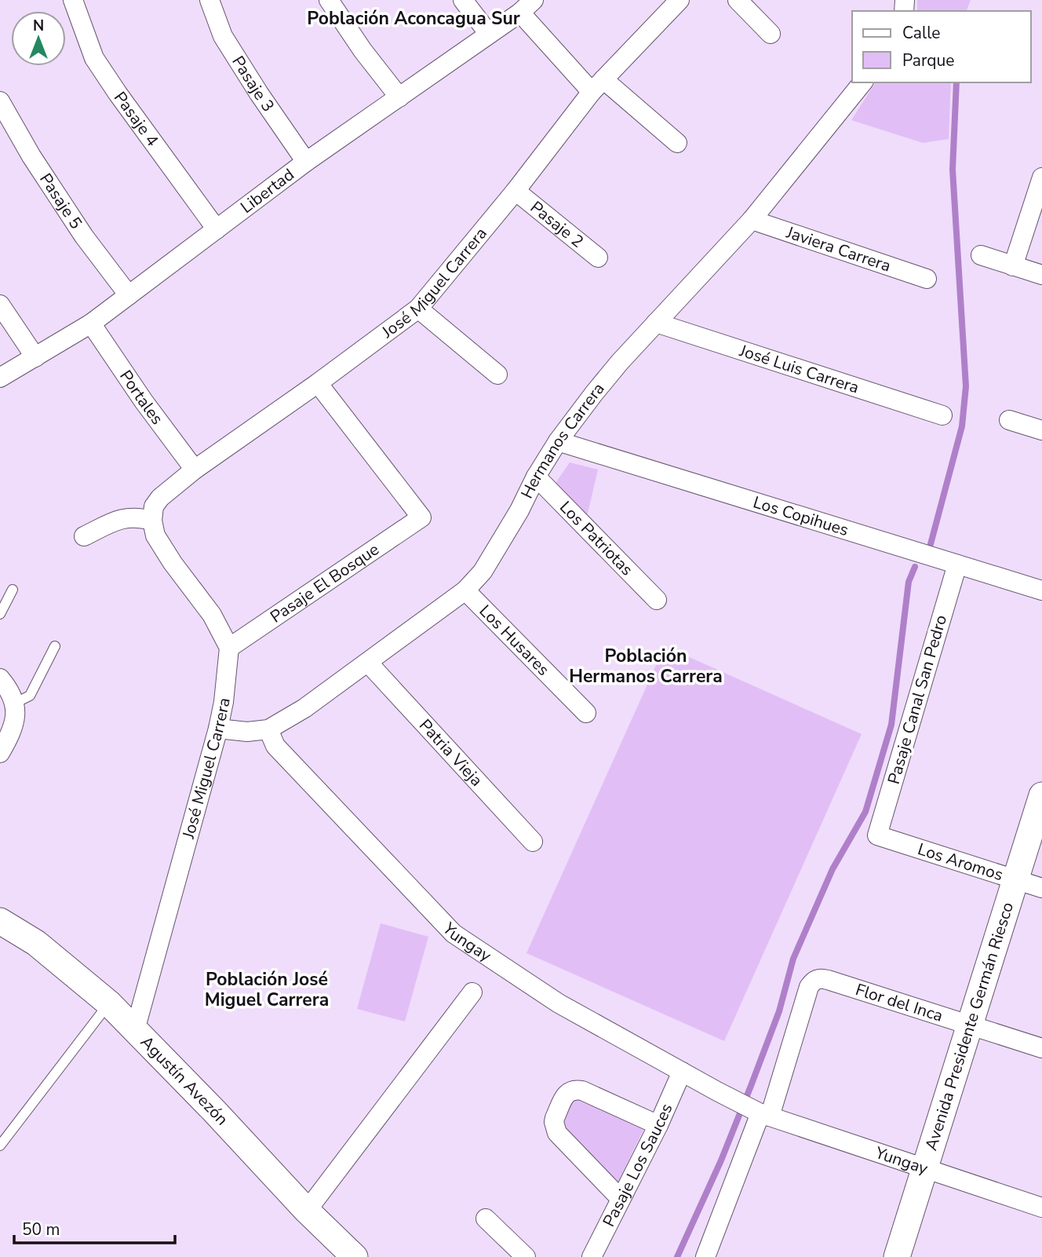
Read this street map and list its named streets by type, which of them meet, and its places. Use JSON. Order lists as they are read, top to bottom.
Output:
{
  "streets": {
    "street": [
      "Pasaje 3",
      "Pasaje 4",
      "Libertad",
      "Pasaje 5",
      "Pasaje 2",
      "Javiera Carrera",
      "José Miguel Carrera",
      "José Luis Carrera",
      "Portales",
      "Hermanos Carrera",
      "Los Copihues",
      "Los Patriotas",
      "Pasaje El Bosque",
      "Los Husares",
      "Pasaje Canal San Pedro",
      "Patria Vieja",
      "Los Aromos",
      "Yungay",
      "Flor del Inca",
      "Avenida Presidente Germán Riesco",
      "Agustín Avezón",
      "Pasaje Los Sauces"
    ]
  },
  "crossings": [
    ["Pasaje 3", "Libertad"],
    ["Pasaje 4", "Libertad"],
    ["Libertad", "Pasaje 5"],
    ["Libertad", "Portales"],
    ["Pasaje 2", "José Miguel Carrera"],
    ["Javiera Carrera", "Hermanos Carrera"],
    ["José Miguel Carrera", "Portales"],
    ["José Miguel Carrera", "Hermanos Carrera"],
    ["José Miguel Carrera", "Pasaje El Bosque"],
    ["José Miguel Carrera", "Agustín Avezón"],
    ["José Luis Carrera", "Hermanos Carrera"],
    ["Hermanos Carrera", "Los Copihues"],
    ["Hermanos Carrera", "Los Patriotas"],
    ["Hermanos Carrera", "Los Husares"],
    ["Hermanos Carrera", "Patria Vieja"],
    ["Hermanos Carrera", "Yungay"],
    ["Los Copihues", "Pasaje Canal San Pedro"],
    ["Pasaje Canal San Pedro", "Los Aromos"],
    ["Los Aromos", "Avenida Presidente Germán Riesco"],
    ["Yungay", "Flor del Inca"],
    ["Yungay", "Avenida Presidente Germán Riesco"],
    ["Yungay", "Pasaje Los Sauces"],
    ["Flor del Inca", "Avenida Presidente Germán Riesco"]
  ],
  "districts": ["Población Aconcagua Sur", "Población Hermanos Carrera", "Población José Miguel Carrera"],
  "legend": ["Calle", "Parque"],
  "scale_bar": "50 m",
  "north": "top"
}
